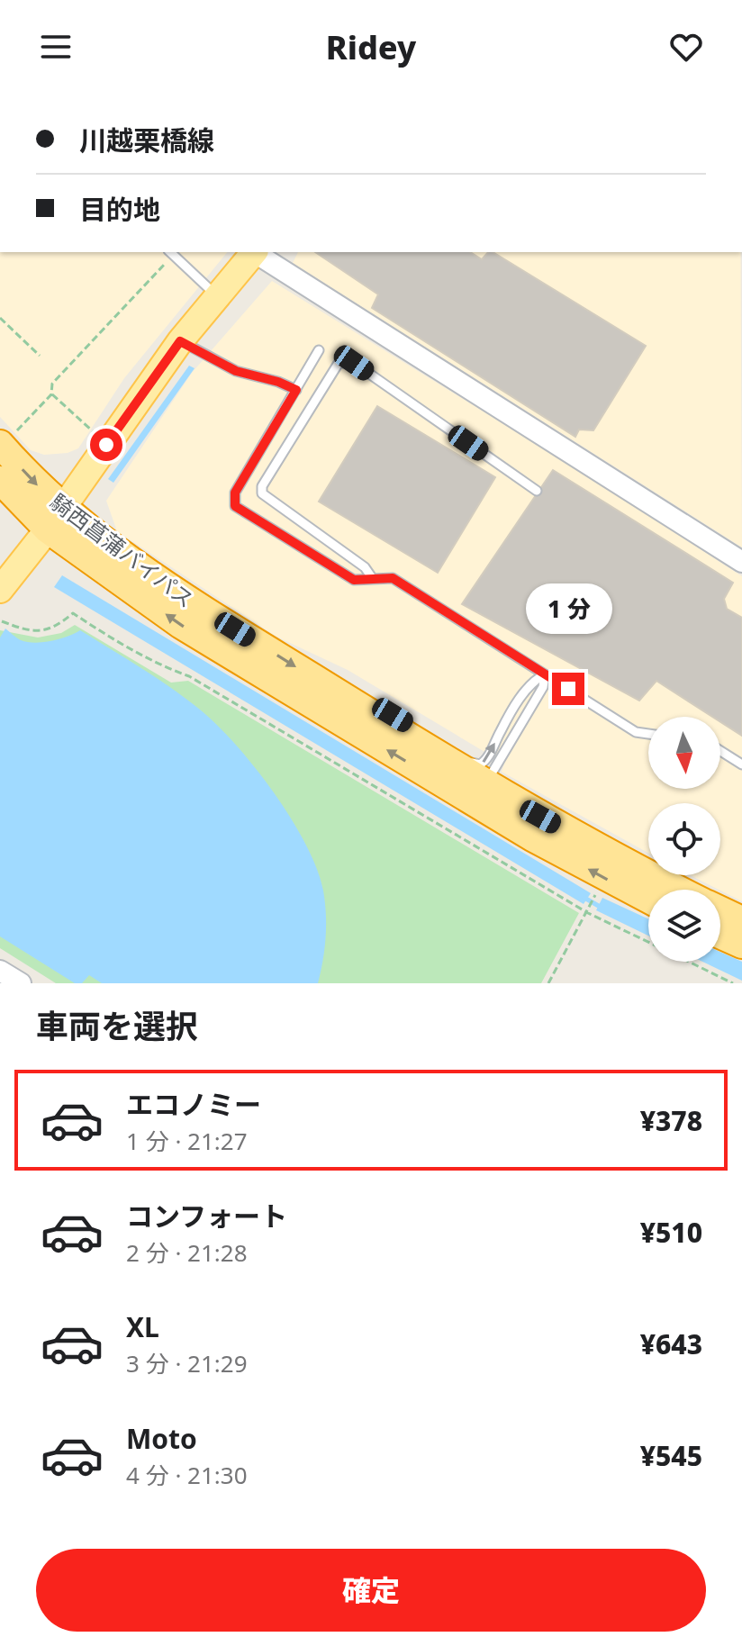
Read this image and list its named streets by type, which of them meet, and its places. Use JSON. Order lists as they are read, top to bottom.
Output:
{
  "streets": {
    "highway": ["騎西菖蒲バイパス"]
  },
  "north": "bottom",
  "page": {
    "header": "Ridey",
    "banner": ["川越栗橋線", "目的地"],
    "bubble": "1 分",
    "heading": "車両を選択",
    "list": [
      {
        "name": "エコノミー",
        "note": "1 分 · 21:27",
        "value": "¥378"
      },
      {
        "name": "コンフォート",
        "note": "2 分 · 21:28",
        "value": "¥510"
      },
      {
        "name": "XL",
        "note": "3 分 · 21:29",
        "value": "¥643"
      },
      {
        "name": "Moto",
        "note": "4 分 · 21:30",
        "value": "¥545"
      }
    ],
    "buttons": "確定"
  }
}
